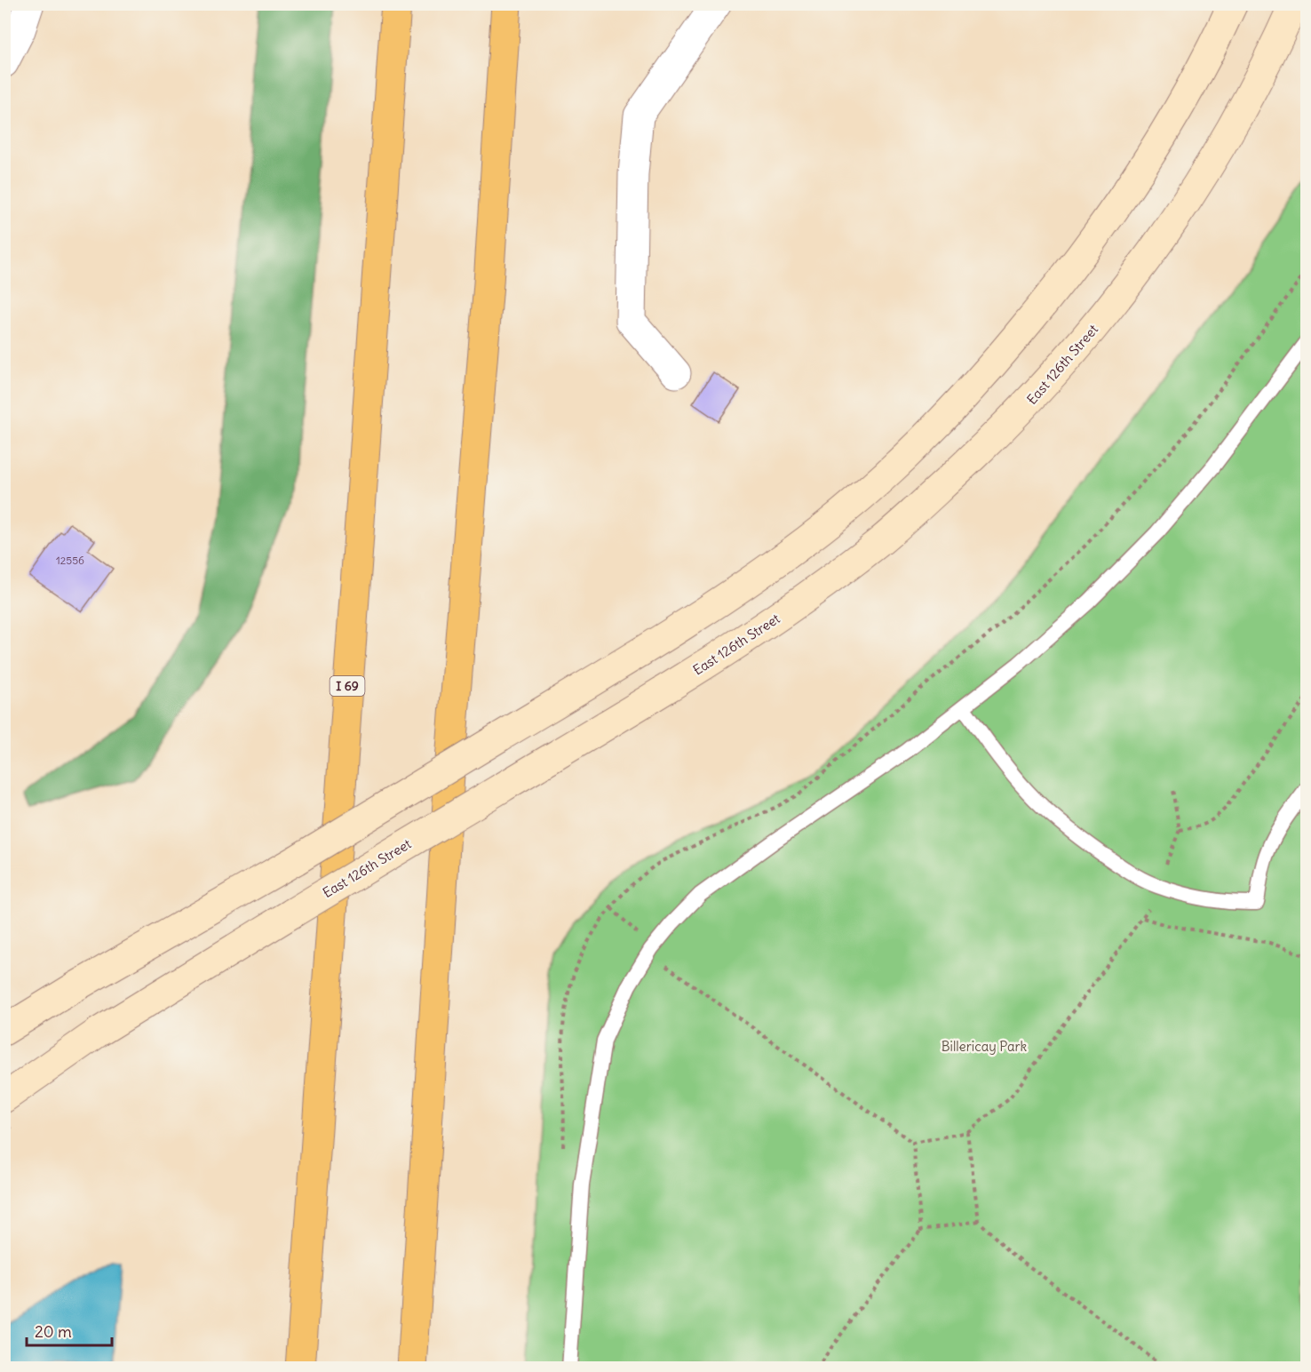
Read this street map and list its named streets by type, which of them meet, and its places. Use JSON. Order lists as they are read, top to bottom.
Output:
{
  "streets": {
    "highway": ["I 69"],
    "main road": ["East 126th Street"]
  },
  "parks": ["Billericay Park"],
  "house_numbers": ["12556"],
  "scale_bar": "20 m"
}
